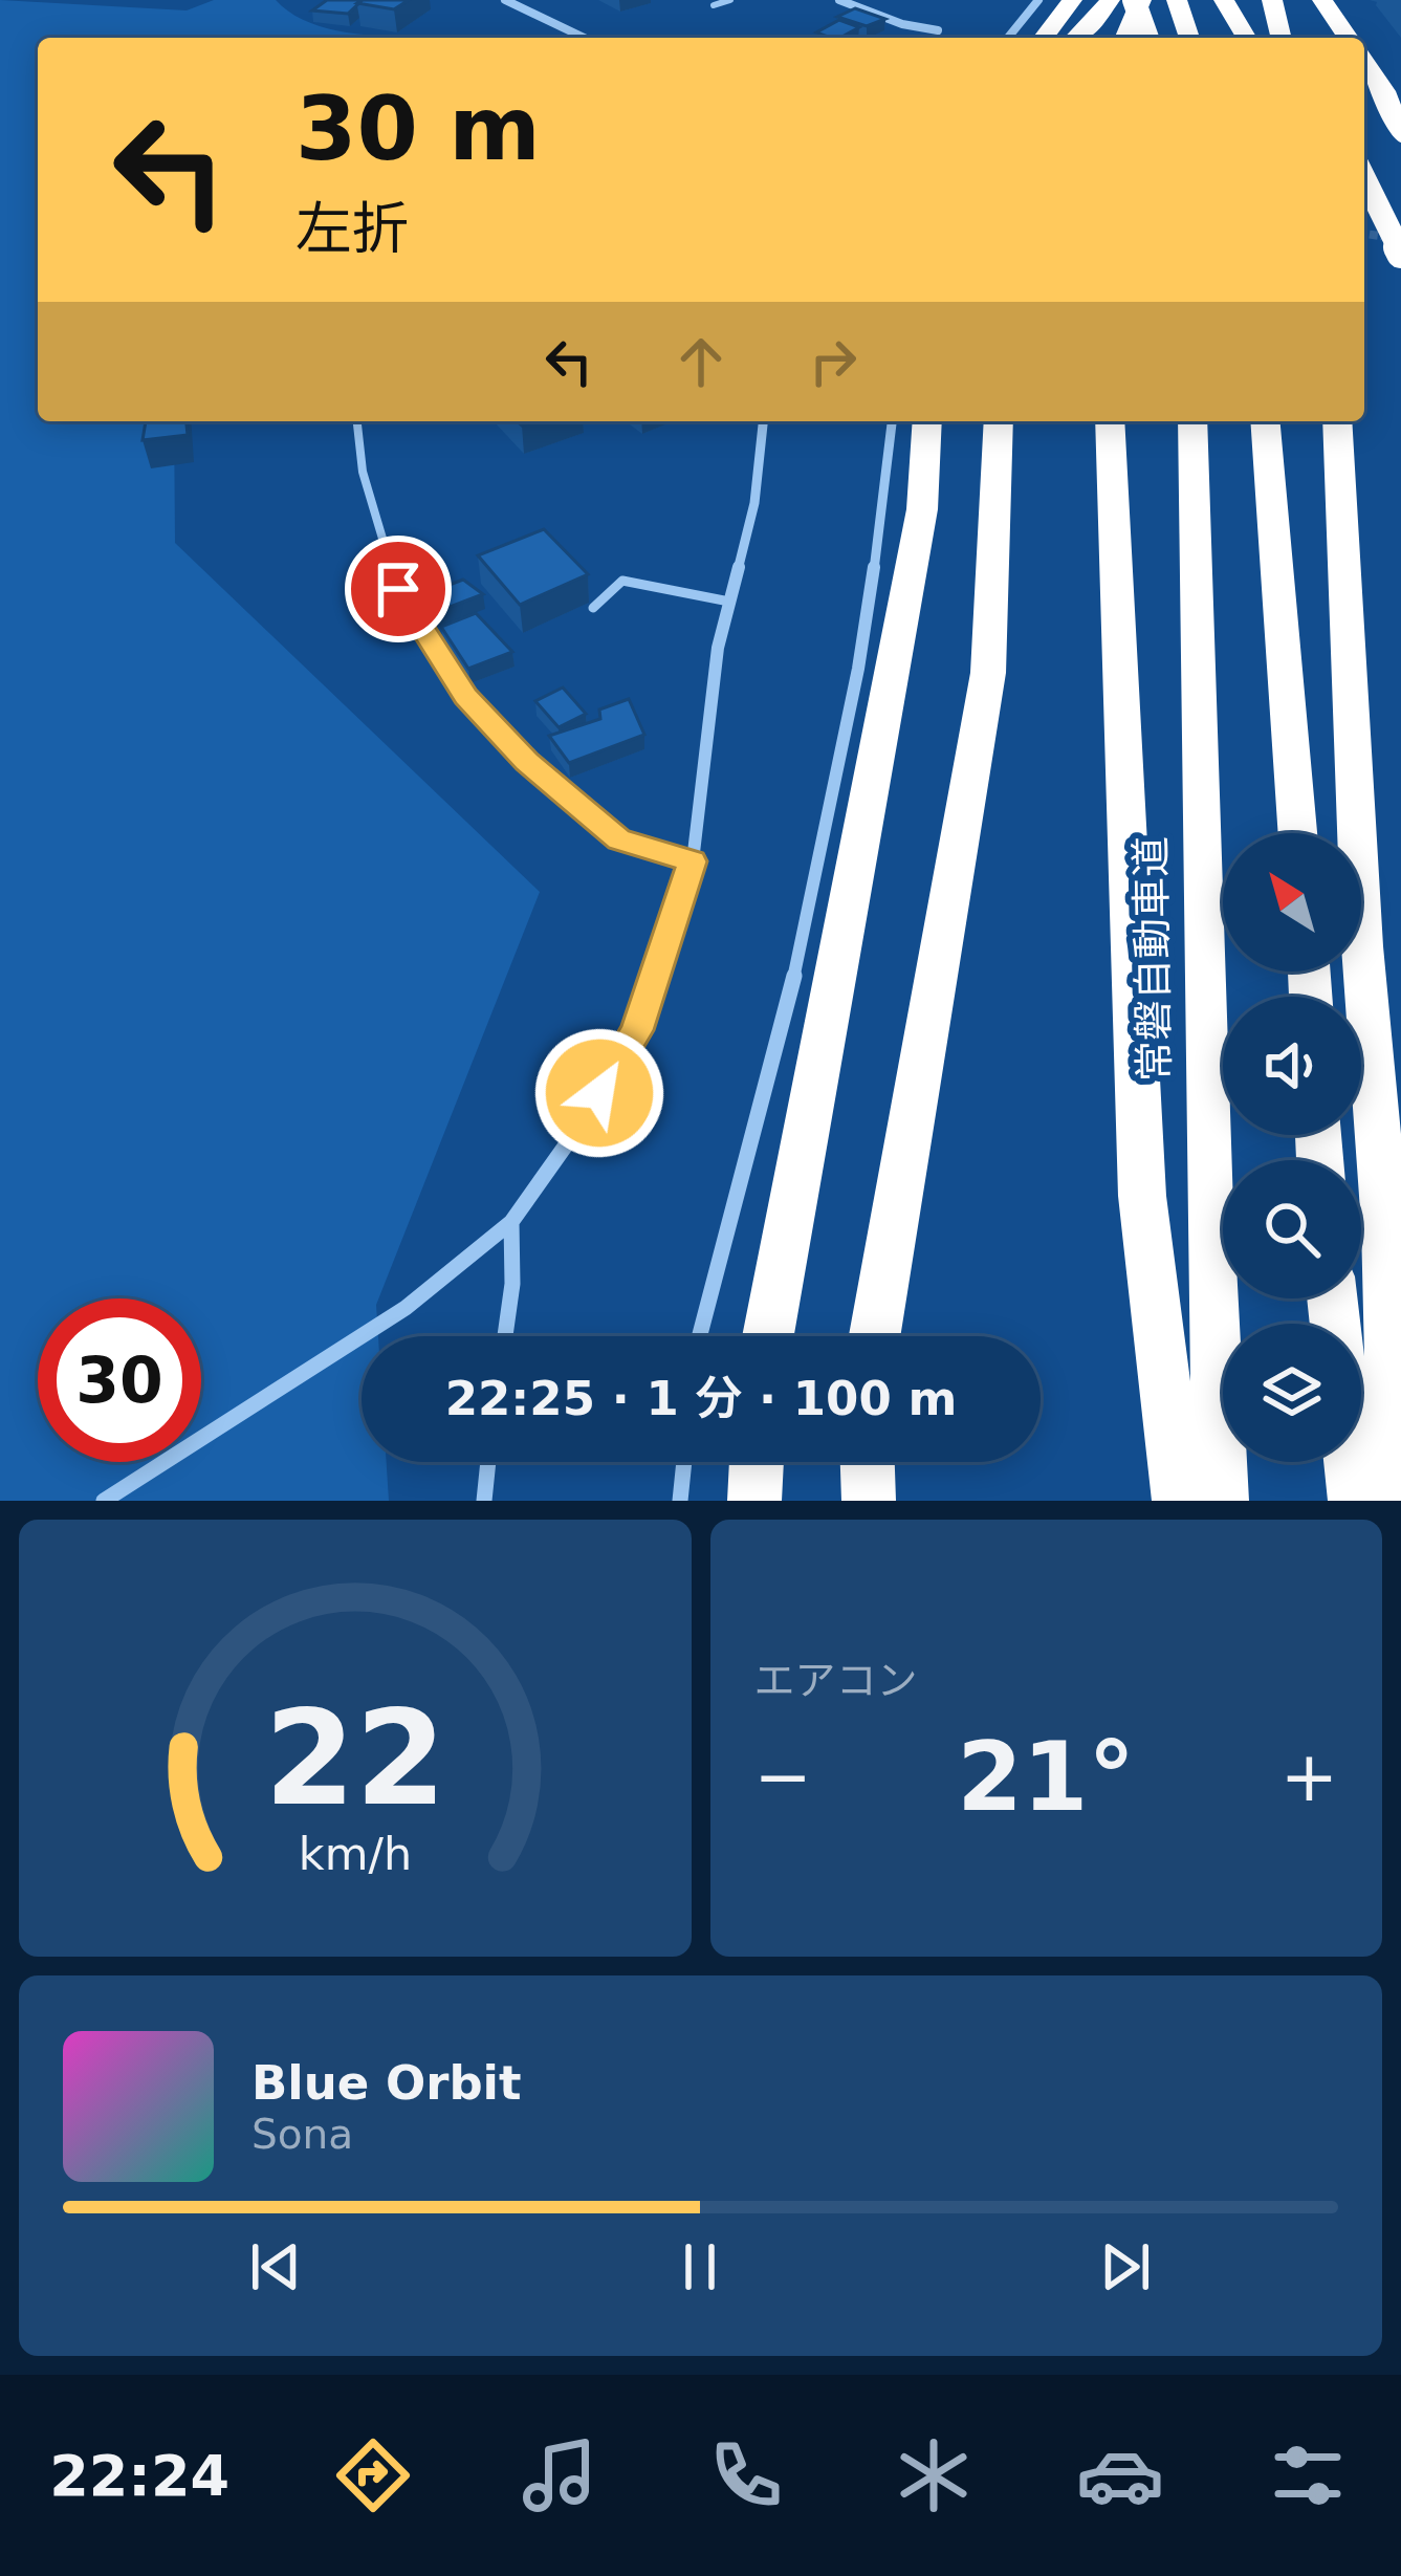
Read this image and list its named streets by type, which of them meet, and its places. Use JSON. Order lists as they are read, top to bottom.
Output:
{
  "streets": {
    "highway": ["常磐自動車道"]
  },
  "north": "top left",
  "page": {
    "turn": ["30 m", "左折"],
    "limit": "30",
    "trip": "22:25 · 1 分 · 100 m",
    "tile": "エアコン",
    "heat": ["−", "21°", "+"],
    "song": ["Blue Orbit", "Sona"],
    "tabs": "22:24",
    "gauge": ["22", "km/h"]
  }
}
